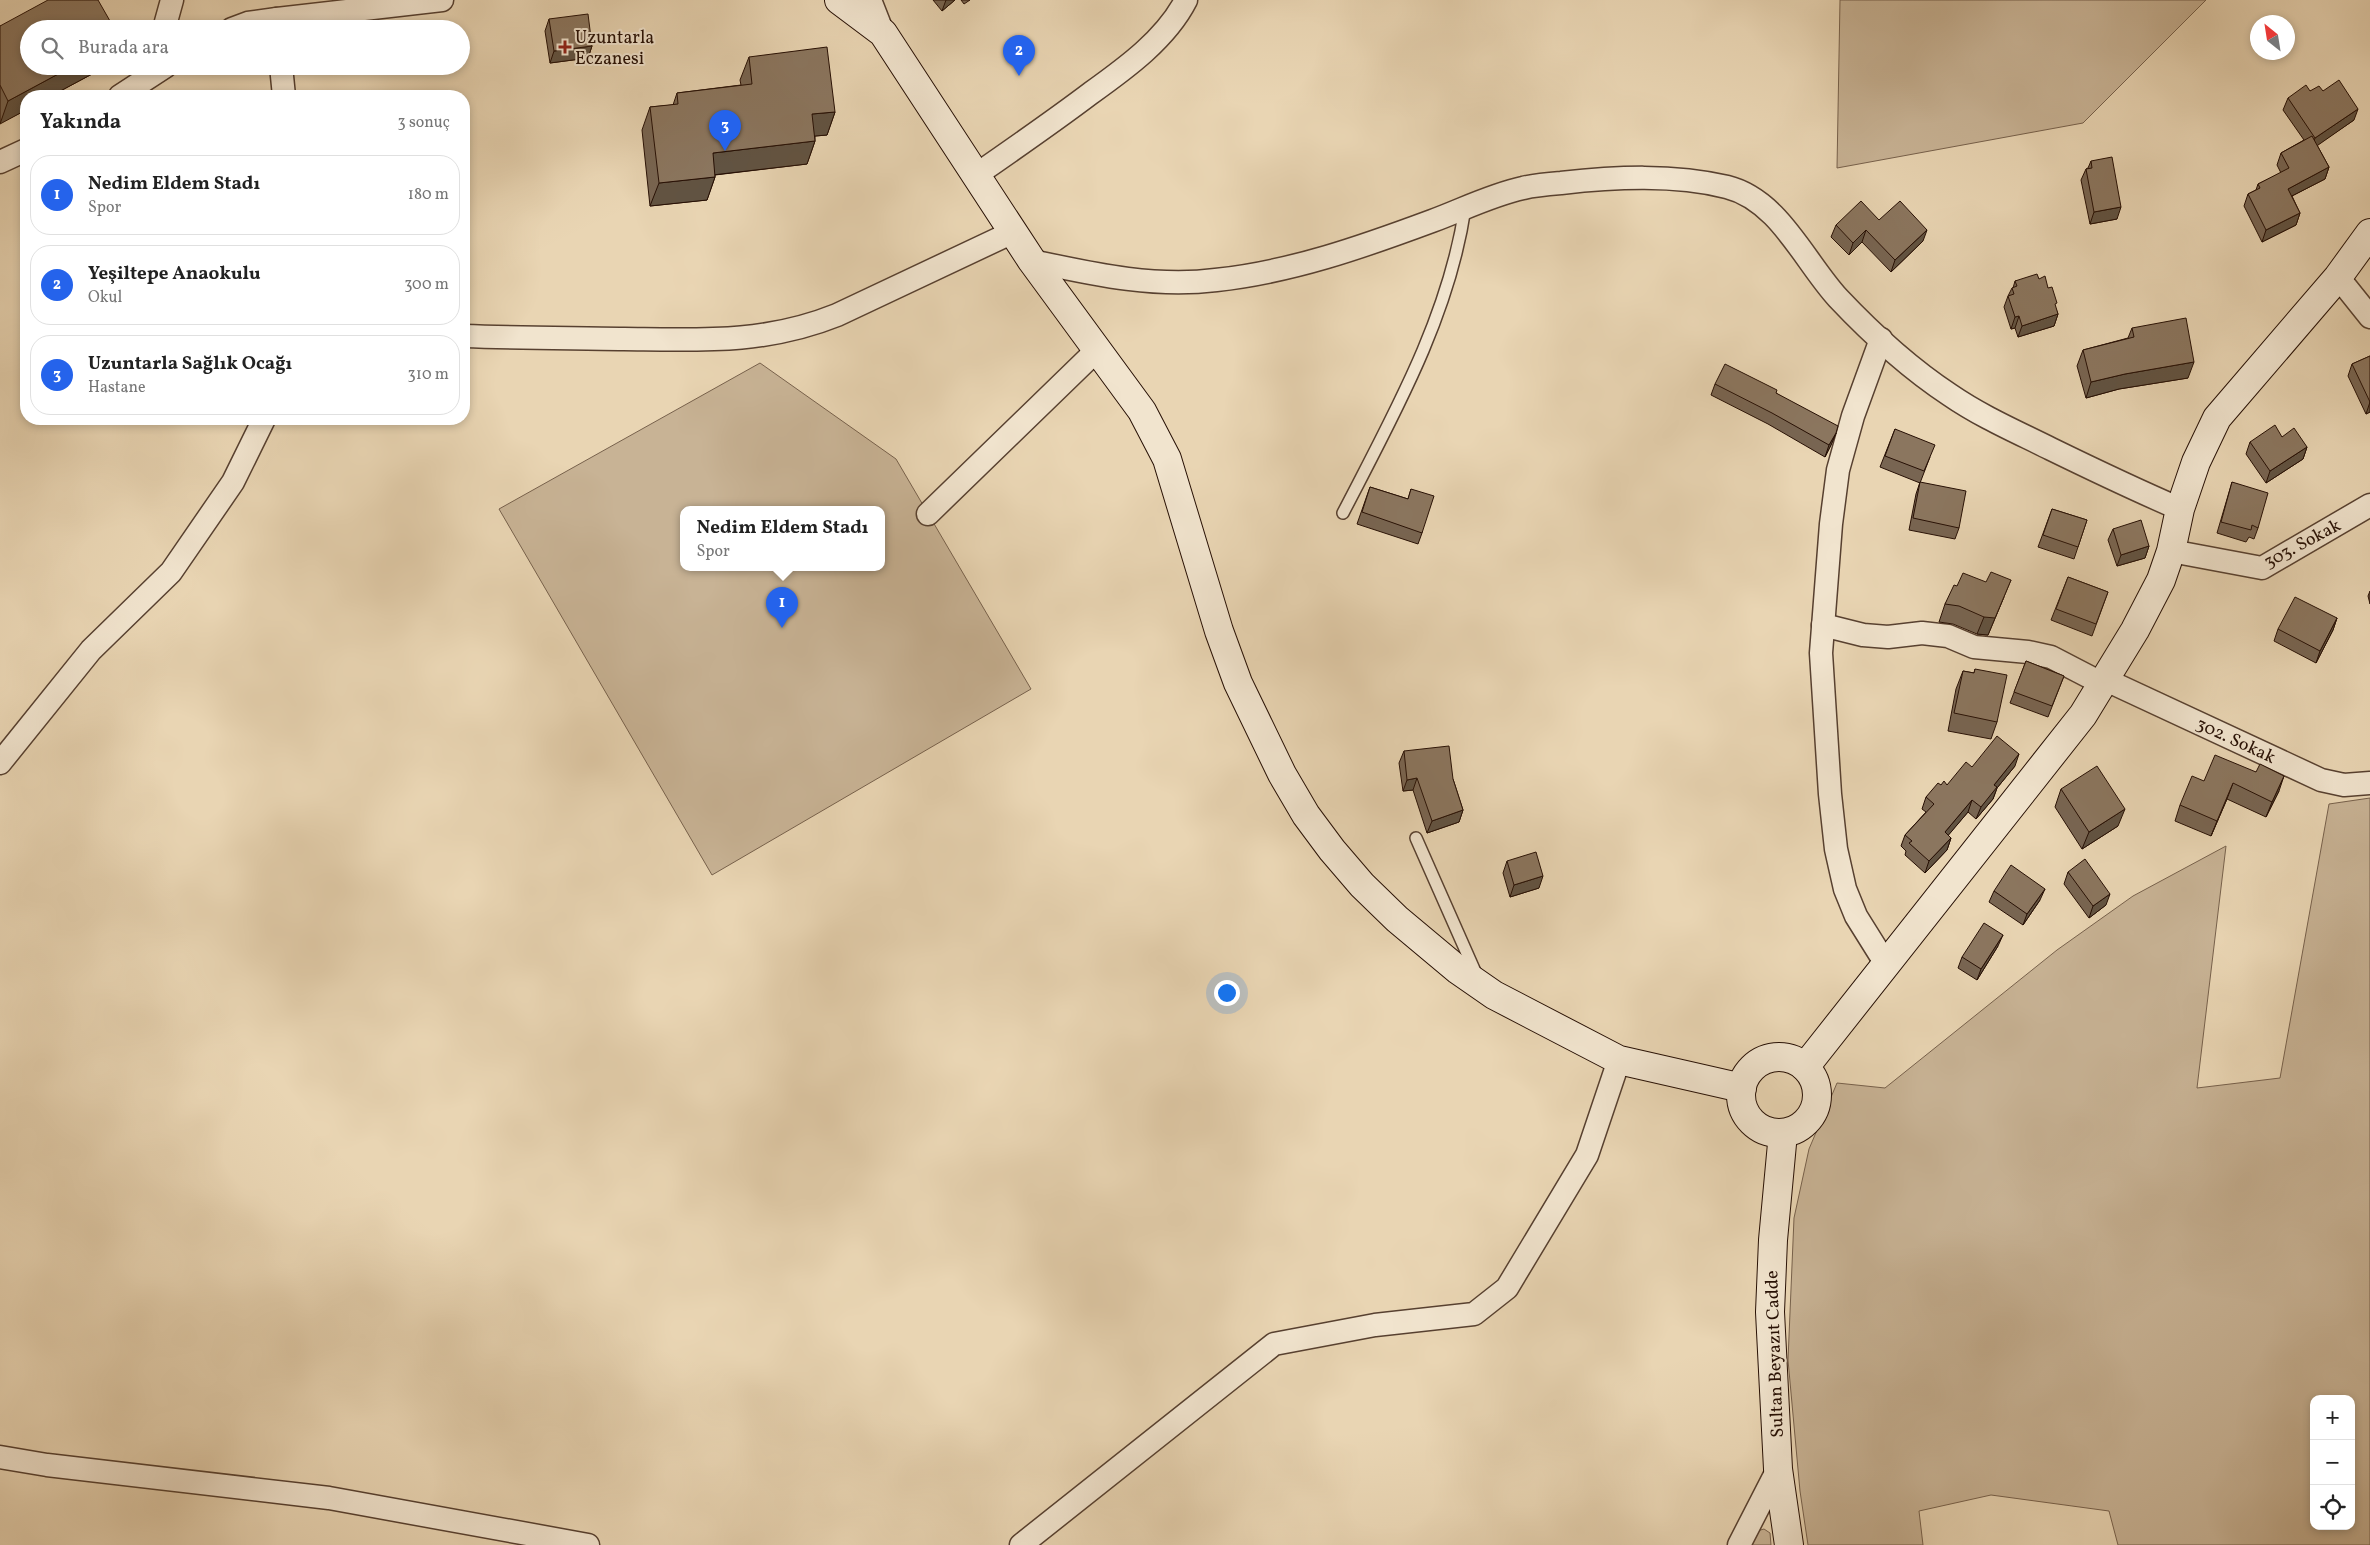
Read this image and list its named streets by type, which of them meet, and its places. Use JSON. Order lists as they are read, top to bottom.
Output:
{
  "streets": {
    "street": ["303. Sokak", "302. Sokak", "Sultan Beyazıt Cadde"]
  },
  "places": {
    "health": ["Uzuntarla Eczanesi"]
  },
  "north": "top left",
  "page": {
    "search": "Burada ara",
    "pins": ["2", "3", "1"],
    "heading": ["Yakında", "3 sonuç"],
    "list": [
      {
        "mark": "1",
        "name": "Nedim Eldem Stadı",
        "note": "Spor",
        "value": "180 m"
      },
      {
        "mark": "2",
        "name": "Yeşiltepe Anaokulu",
        "note": "Okul",
        "value": "300 m"
      },
      {
        "mark": "3",
        "name": "Uzuntarla Sağlık Ocağı",
        "note": "Hastane",
        "value": "310 m"
      }
    ],
    "popup": ["Nedim Eldem Stadı", "Spor"],
    "map_buttons": ["+", "−"]
  }
}
